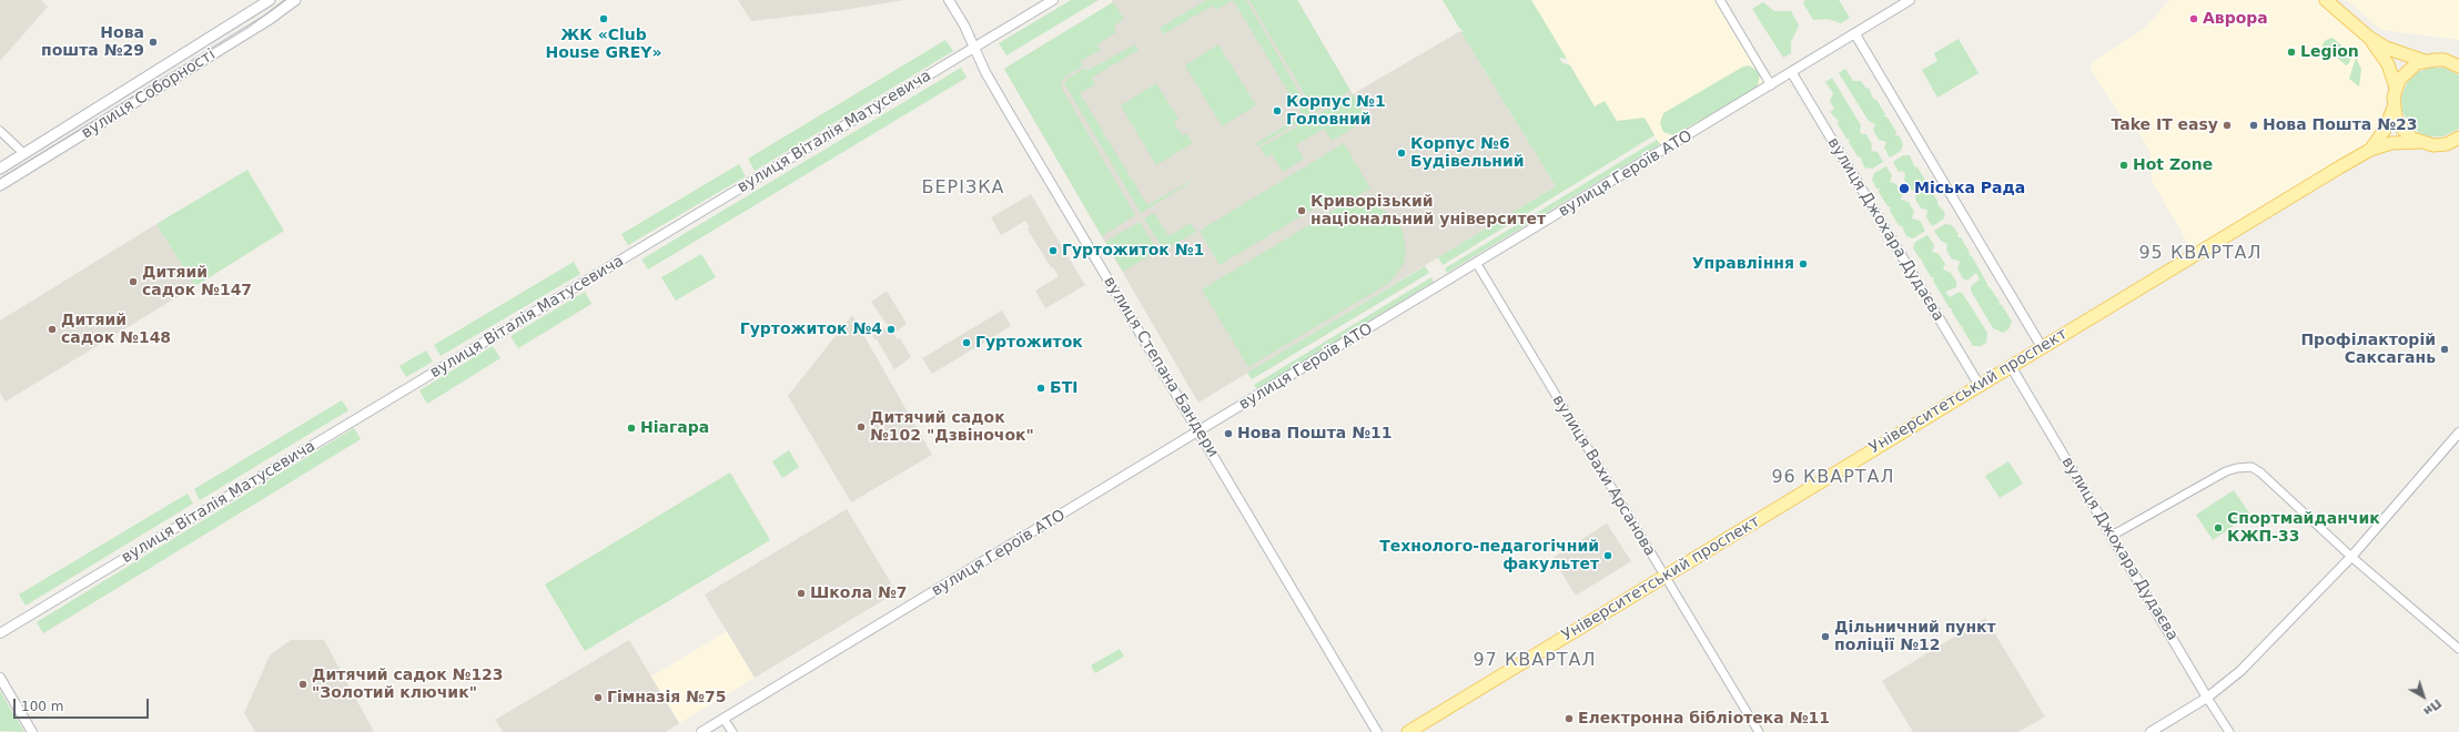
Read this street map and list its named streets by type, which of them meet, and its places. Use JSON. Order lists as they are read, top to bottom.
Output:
{
  "streets": {
    "main road": ["вулиця Соборності", "Університетський проспект"],
    "street": [
      "вулиця Віталія Матусевича",
      "вулиця Героїв АТО",
      "вулиця Джохара Дудаєва",
      "вулиця Степана Бандери",
      "вулиця Вахи Арсанова"
    ]
  },
  "crossings": [
    ["вулиця Віталія Матусевича", "вулиця Степана Бандери"],
    ["вулиця Героїв АТО", "вулиця Джохара Дудаєва"],
    ["вулиця Героїв АТО", "вулиця Степана Бандери"],
    ["вулиця Героїв АТО", "вулиця Вахи Арсанова"],
    ["вулиця Джохара Дудаєва", "Університетський проспект"],
    ["Університетський проспект", "вулиця Вахи Арсанова"]
  ],
  "districts": [
    "БЕРІЗКА",
    "95 КВАРТАЛ",
    "96 КВАРТАЛ",
    "97 КВАРТАЛ"
  ],
  "places": [
    "ЖК «Club House GREY»",
    "Аврора",
    "Нова пошта №29",
    "Legion",
    "Корпус №1 Головний",
    "Take IT easy",
    "Нова Пошта №23",
    "Корпус №6 Будівельний",
    "Hot Zone",
    "Міська Рада",
    "Криворізький національний університет",
    "Гуртожиток №1",
    "Управління",
    "Дитяий садок №147",
    "Дитяий садок №148",
    "Гуртожиток №4",
    "Гуртожиток",
    "Профілакторій Саксагань",
    "БТІ",
    "Дитячий садок №102 \"Дзвіночок\"",
    "Ніагара",
    "Нова Пошта №11",
    "Спортмайданчик КЖП-33",
    "Технолого-педагогічний факультет",
    "Школа №7",
    "Дільничний пункт поліції №12",
    "Дитячий садок №123 \"Золотий ключик\"",
    "Гімназія №75",
    "Електронна бібліотека №11"
  ],
  "scale_bar": "100 m",
  "north": "bottom right"
}
